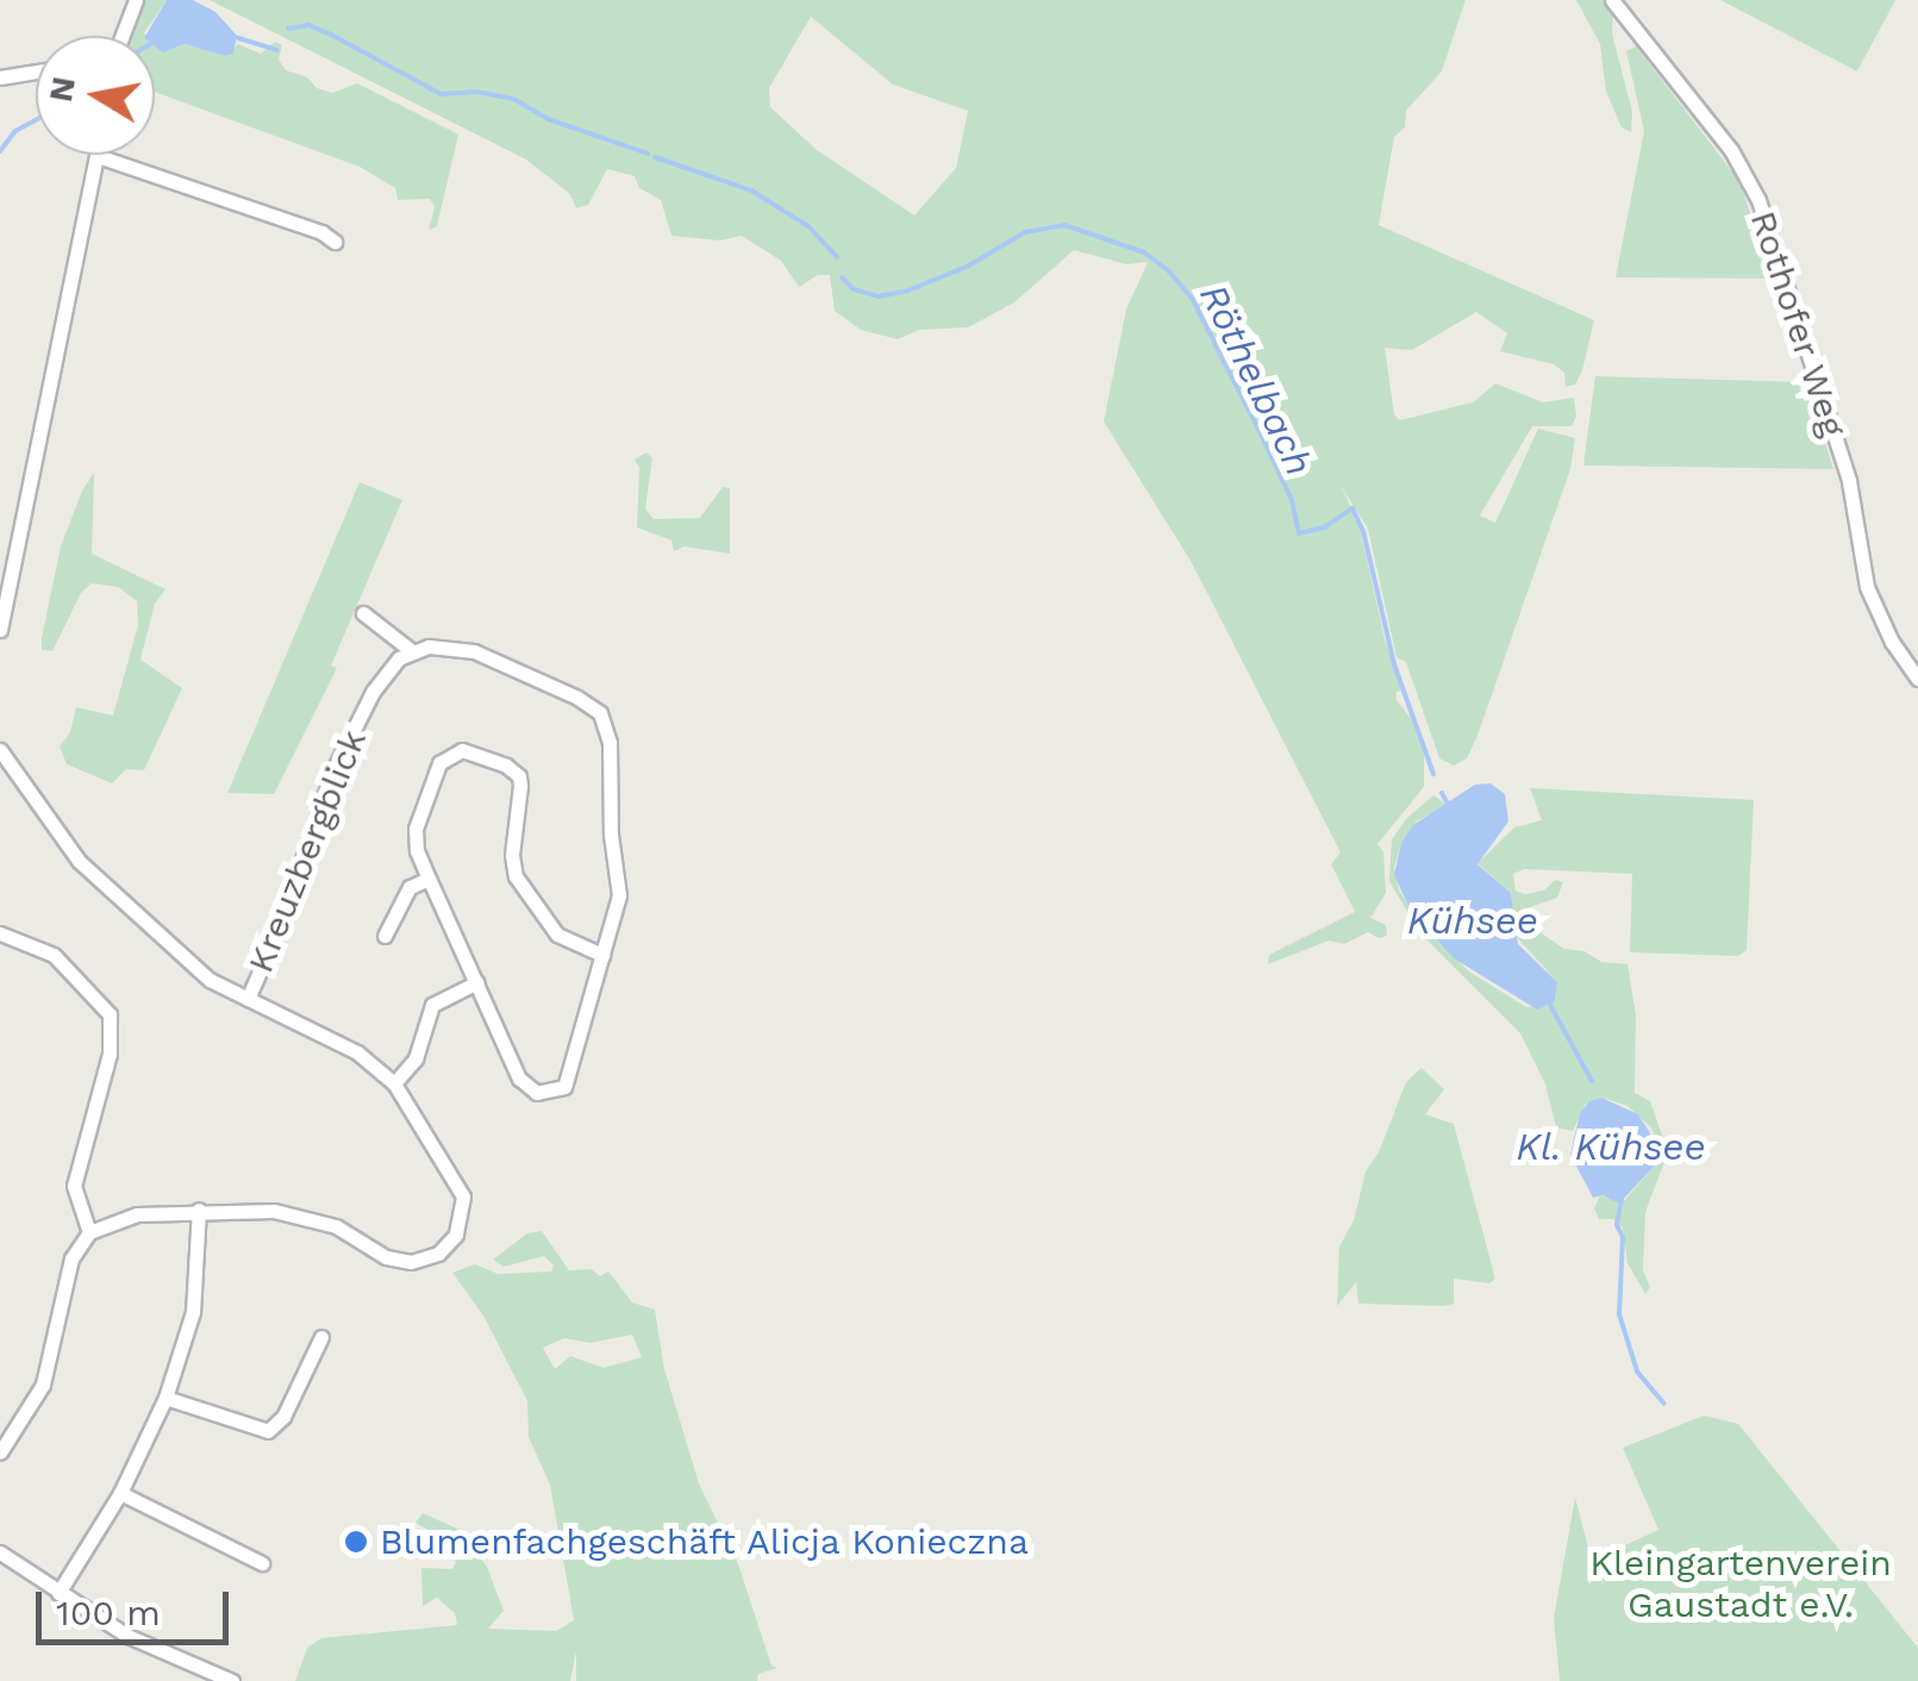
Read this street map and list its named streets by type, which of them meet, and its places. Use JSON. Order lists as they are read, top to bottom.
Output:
{
  "streets": {
    "street": ["Rothofer Weg", "Kreuzbergblick"]
  },
  "water": ["Röthelbach", "Kühsee", "Kl. Kühsee"],
  "parks": ["Kleingartenverein Gaustadt e.V."],
  "places": ["Blumenfachgeschäft Alicja Konieczna"],
  "scale_bar": "100 m",
  "north": "left"
}
